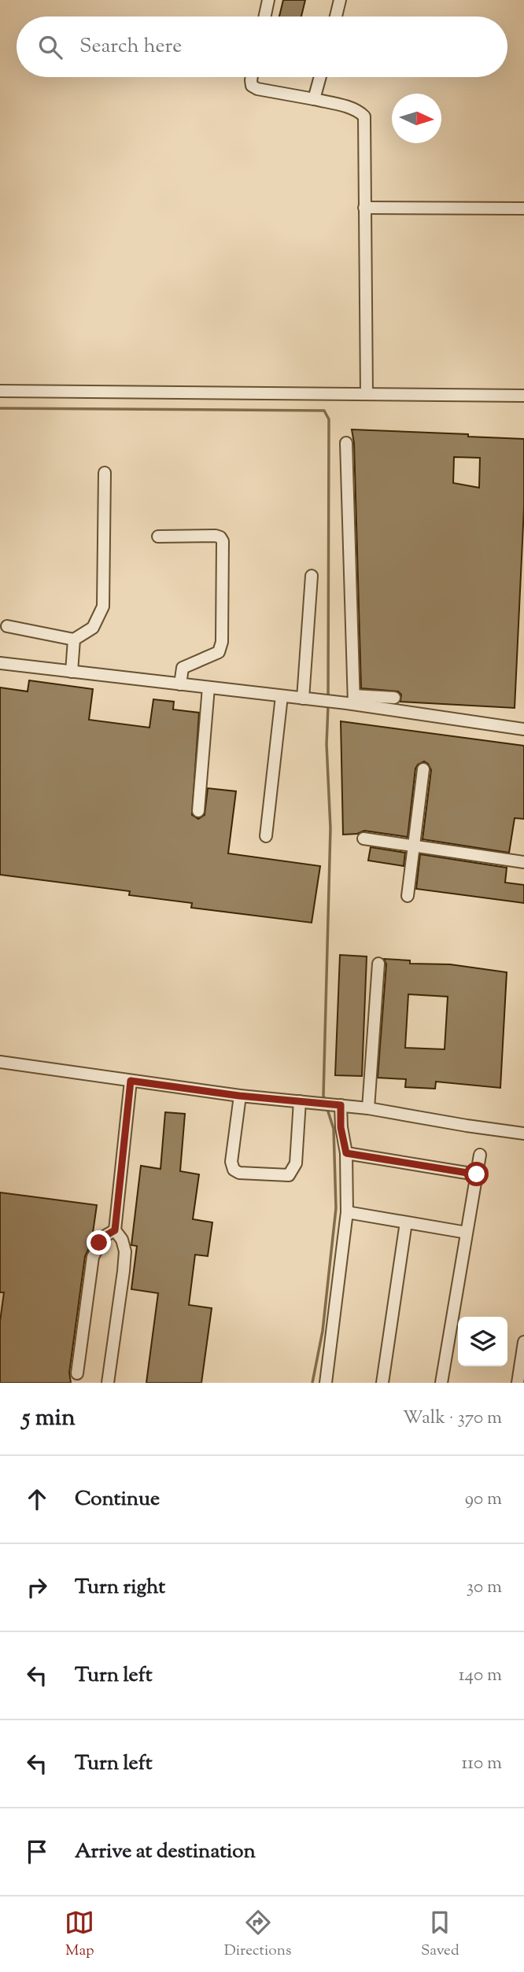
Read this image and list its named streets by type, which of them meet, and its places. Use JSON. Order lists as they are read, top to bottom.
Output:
{
  "north": "right",
  "page": {
    "search": "Search here",
    "heading": ["5 min", "Walk · 370 m"],
    "list": [
      ["Continue", "90 m"],
      ["Turn right", "30 m"],
      ["Turn left", "140 m"],
      ["Turn left", "110 m"],
      "Arrive at destination"
    ],
    "nav": ["Map", "Directions", "Saved"]
  }
}
